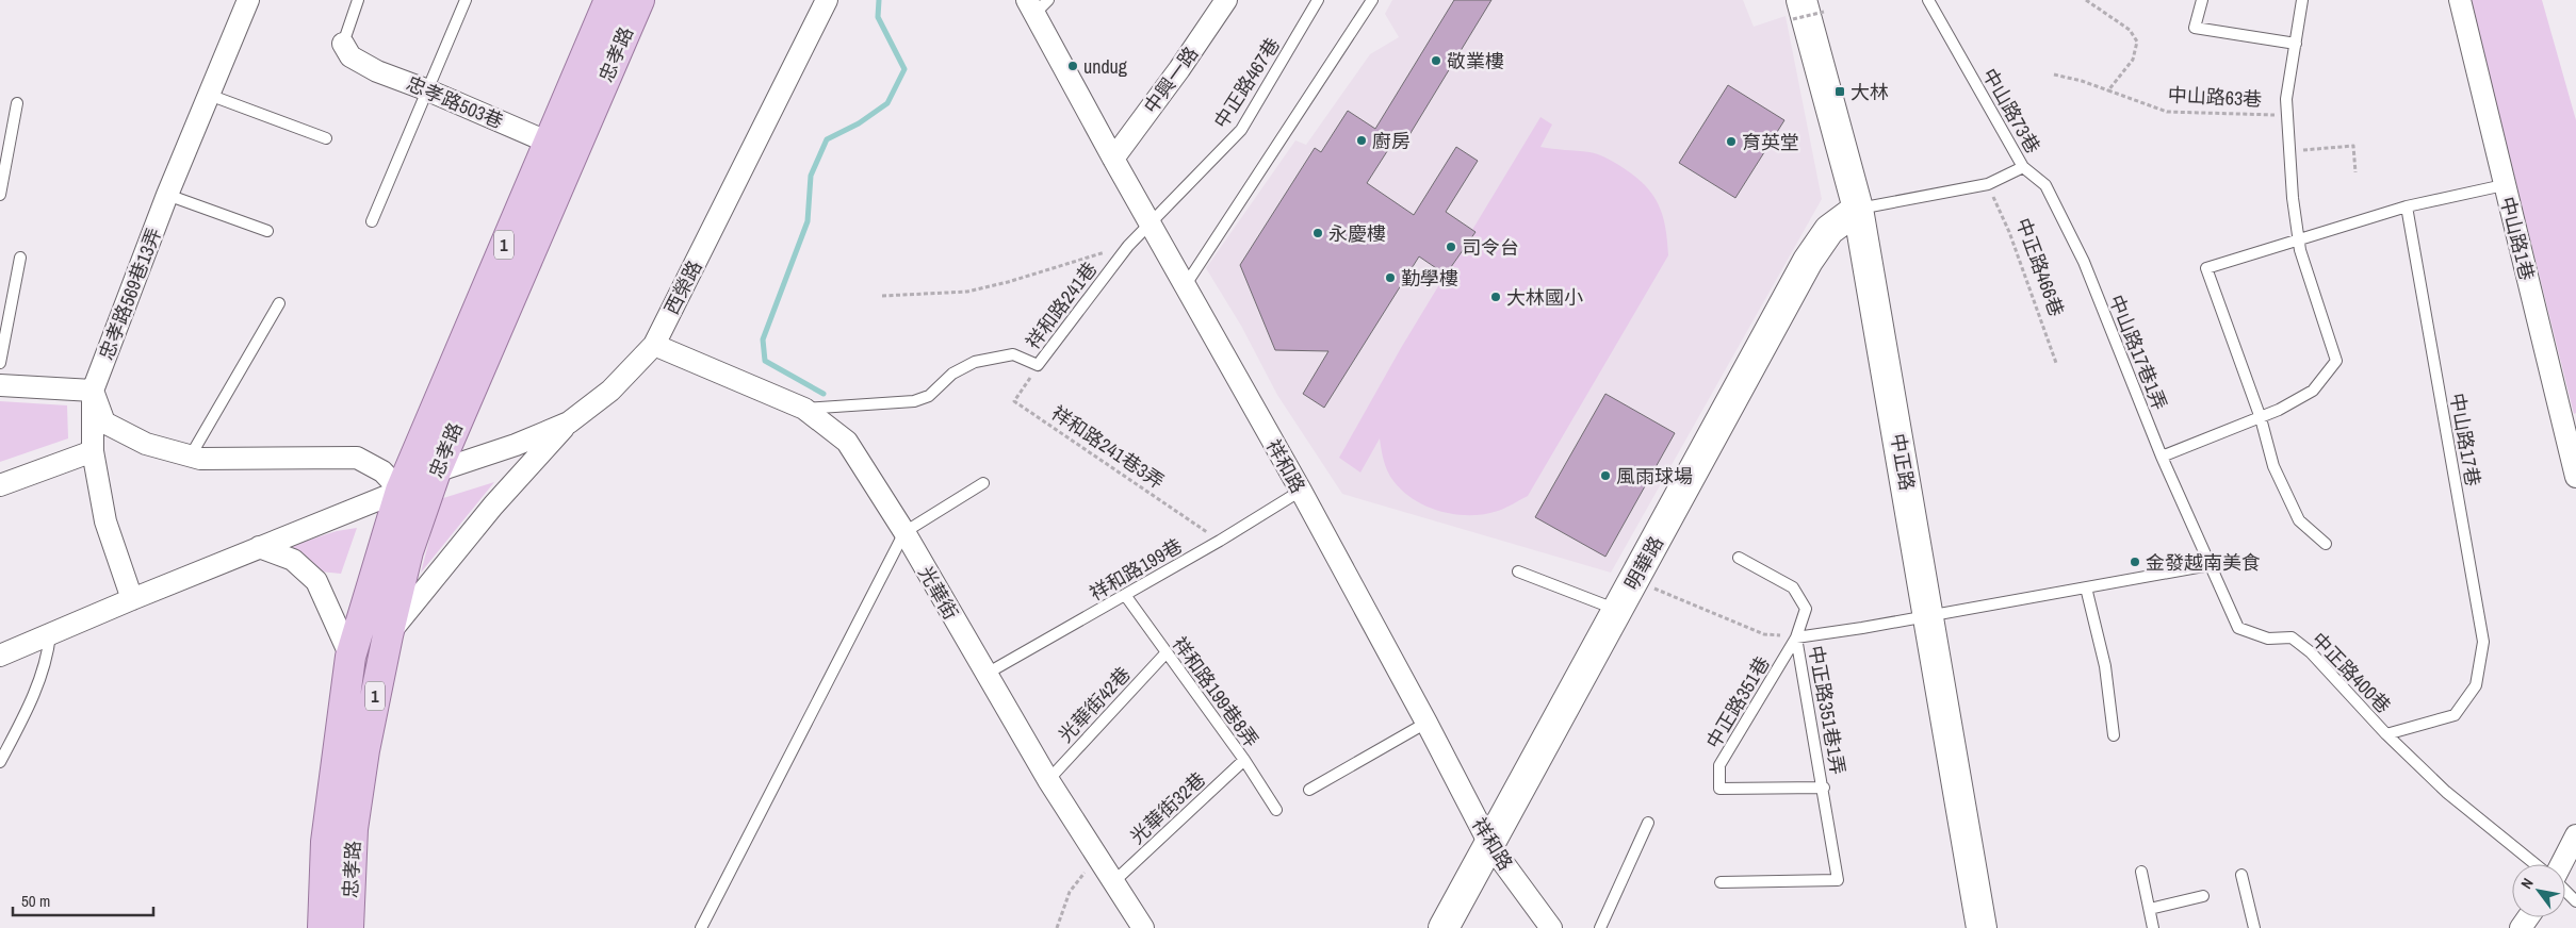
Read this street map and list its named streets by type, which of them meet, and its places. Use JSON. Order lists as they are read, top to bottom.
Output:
{
  "streets": {
    "main road": ["忠孝路", "1"],
    "street": [
      "中興一路",
      "忠孝路503巷",
      "中山路1巷",
      "西榮路",
      "忠孝路569巷13弄",
      "中正路",
      "祥和路",
      "明華路",
      "光華街"
    ],
    "lane": [
      "中正路467巷",
      "中山路73巷",
      "祥和路241巷",
      "中山路17巷1弄",
      "中山路17巷",
      "祥和路199巷",
      "中正路400巷",
      "祥和路199巷8弄",
      "中正路351巷",
      "光華街42巷",
      "中正路351巷1弄",
      "光華街32巷"
    ],
    "path": ["中山路63巷", "中正路466巷", "祥和路241巷3弄"]
  },
  "crossings": [
    ["忠孝路", "忠孝路503巷"],
    ["忠孝路", "西榮路"],
    ["中興一路", "祥和路"],
    ["中正路467巷", "祥和路241巷"],
    ["中正路467巷", "祥和路"],
    ["中山路73巷", "中山路17巷1弄"],
    ["西榮路", "忠孝路569巷13弄"],
    ["西榮路", "光華街"],
    ["祥和路241巷", "祥和路241巷3弄"],
    ["祥和路241巷", "祥和路"],
    ["祥和路241巷", "光華街"],
    ["中山路17巷1弄", "中正路400巷"],
    ["中山路17巷", "中正路400巷"],
    ["祥和路241巷3弄", "祥和路199巷"],
    ["中正路", "明華路"],
    ["祥和路", "明華路"],
    ["祥和路", "祥和路199巷"],
    ["祥和路199巷", "光華街"],
    ["祥和路199巷", "祥和路199巷8弄"],
    ["光華街", "光華街42巷"],
    ["光華街", "光華街32巷"],
    ["祥和路199巷8弄", "光華街42巷"],
    ["祥和路199巷8弄", "光華街32巷"],
    ["中正路351巷", "中正路351巷1弄"]
  ],
  "places": {
    "other": [
      "敬業樓",
      "undug",
      "廚房",
      "育英堂",
      "永慶樓",
      "司令台",
      "勤學樓",
      "大林國小",
      "風雨球場",
      "金發越南美食"
    ],
    "transit": ["大林"]
  },
  "scale_bar": "50 m",
  "north": "top left"
}
